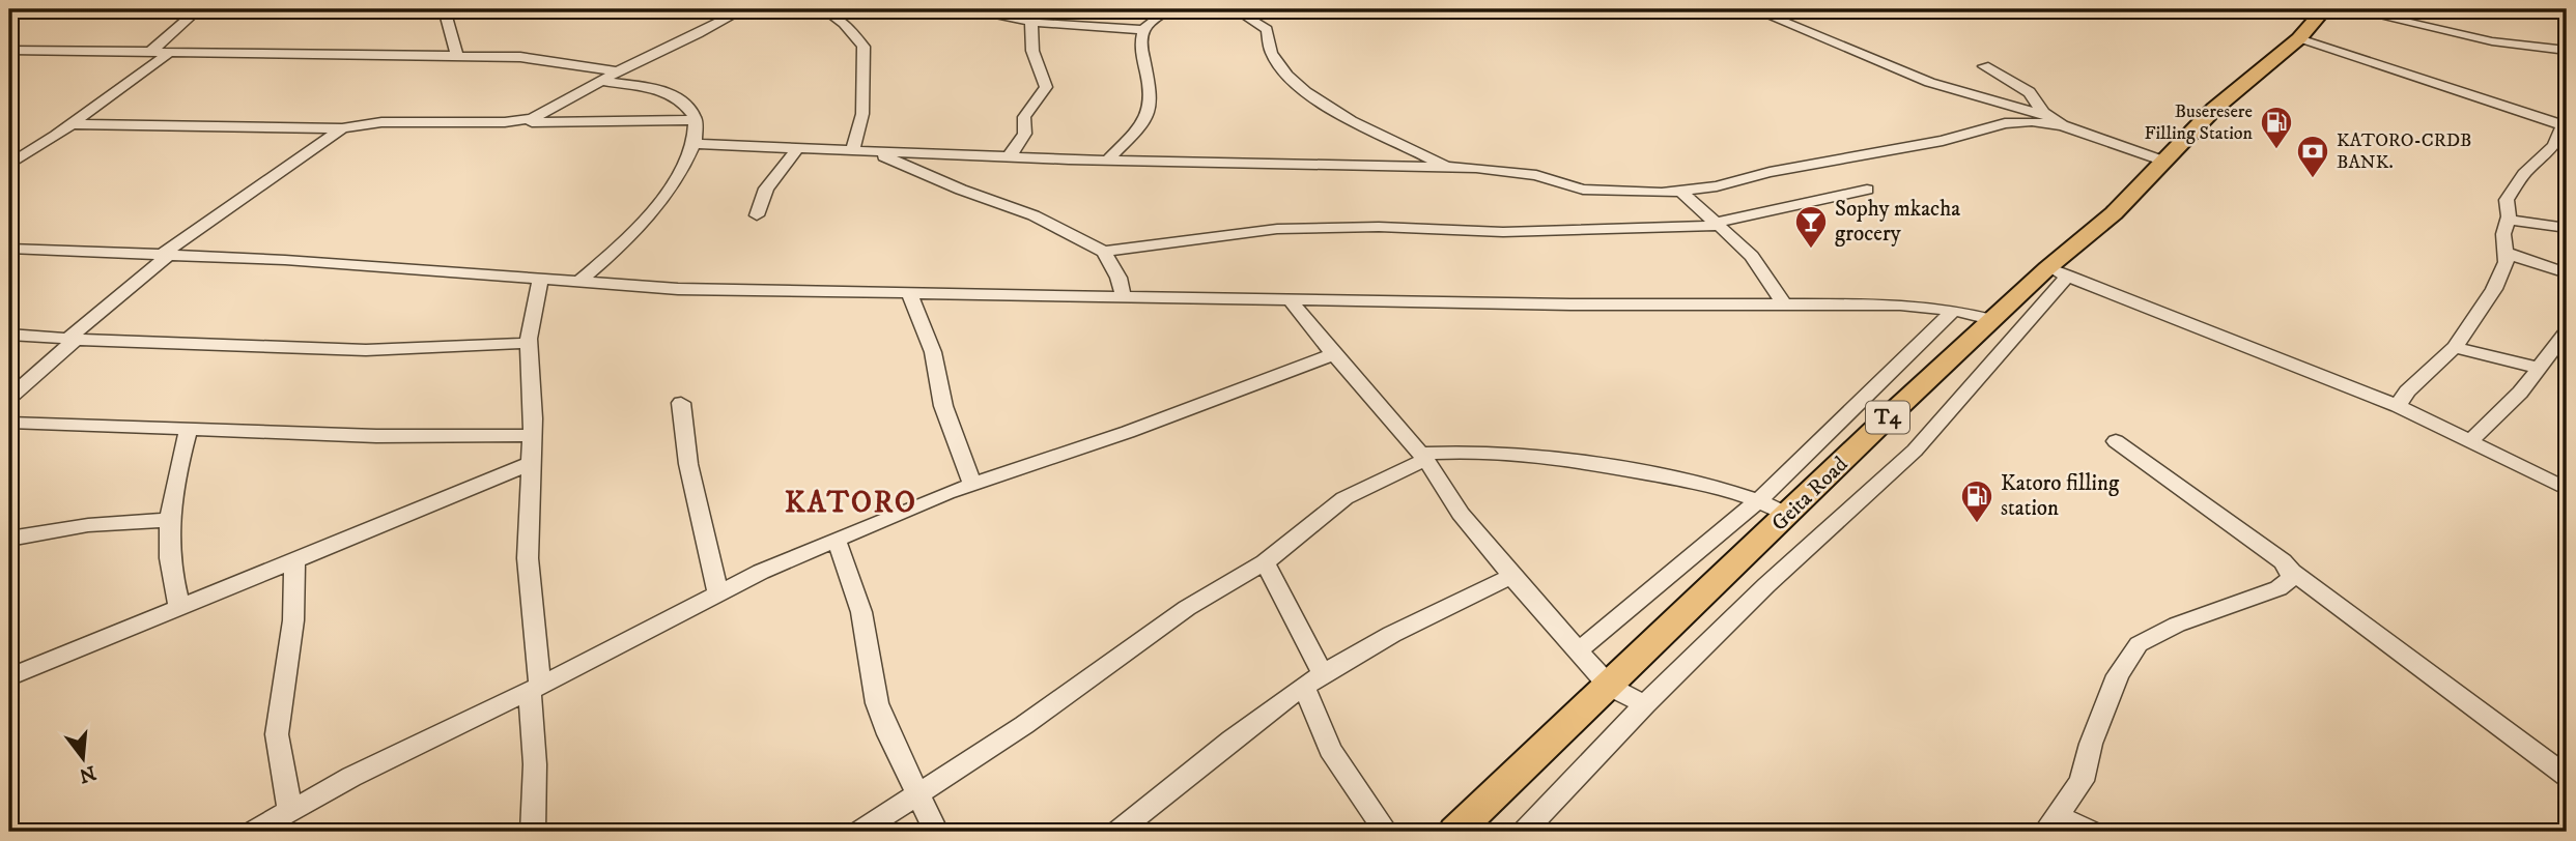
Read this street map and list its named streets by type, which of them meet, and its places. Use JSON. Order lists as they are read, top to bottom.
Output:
{
  "streets": {
    "highway": ["T4", "Geita Road"]
  },
  "districts": ["KATORO"],
  "places": {
    "fuel station": ["Buseresere Filling Station", "Katoro filling station"],
    "bank": ["KATORO-CRDB BANK."],
    "bar": ["Sophy mkacha grocery"]
  },
  "north": "bottom"
}
